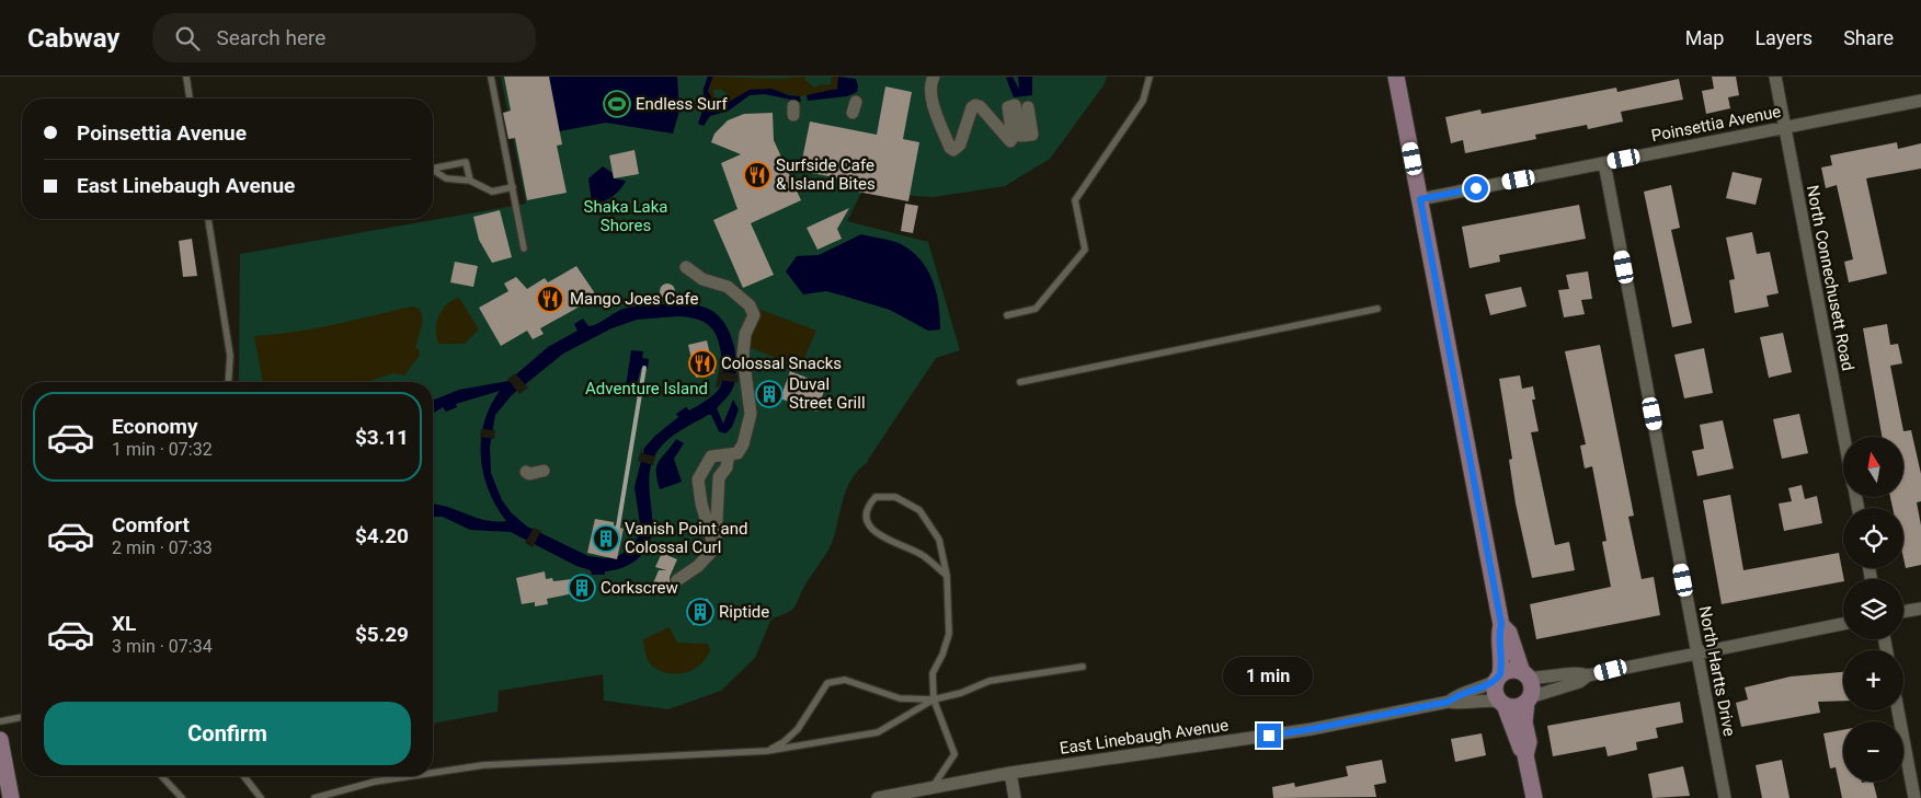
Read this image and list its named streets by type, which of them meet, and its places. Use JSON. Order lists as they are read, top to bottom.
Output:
{
  "streets": {
    "street": [
      "Poinsettia Avenue",
      "North Connechusett Road",
      "North Hartts Drive",
      "East Linebaugh Avenue"
    ]
  },
  "crossings": [
    ["Poinsettia Avenue", "North Connechusett Road"],
    ["Poinsettia Avenue", "North Hartts Drive"]
  ],
  "parks": ["Shaka Laka Shores", "Adventure Island"],
  "places": {
    "sports": ["Endless Surf"],
    "restaurant": ["Surfside Cafe & Island Bites", "Mango Joes Cafe", "Colossal Snacks"],
    "building": [
      "Duval Street Grill",
      "Vanish Point and Colossal Curl",
      "Corkscrew",
      "Riptide"
    ]
  },
  "north": "top",
  "page": {
    "header": "Cabway",
    "search": "Search here",
    "nav": ["Map", "Layers", "Share"],
    "banner": ["Poinsettia Avenue", "East Linebaugh Avenue"],
    "list": [
      {
        "name": "Economy",
        "note": "1 min · 07:32",
        "value": "$3.11"
      },
      {
        "name": "Comfort",
        "note": "2 min · 07:33",
        "value": "$4.20"
      },
      {
        "name": "XL",
        "note": "3 min · 07:34",
        "value": "$5.29"
      }
    ],
    "map_buttons": ["+", "−"],
    "bubble": "1 min",
    "buttons": "Confirm"
  }
}
